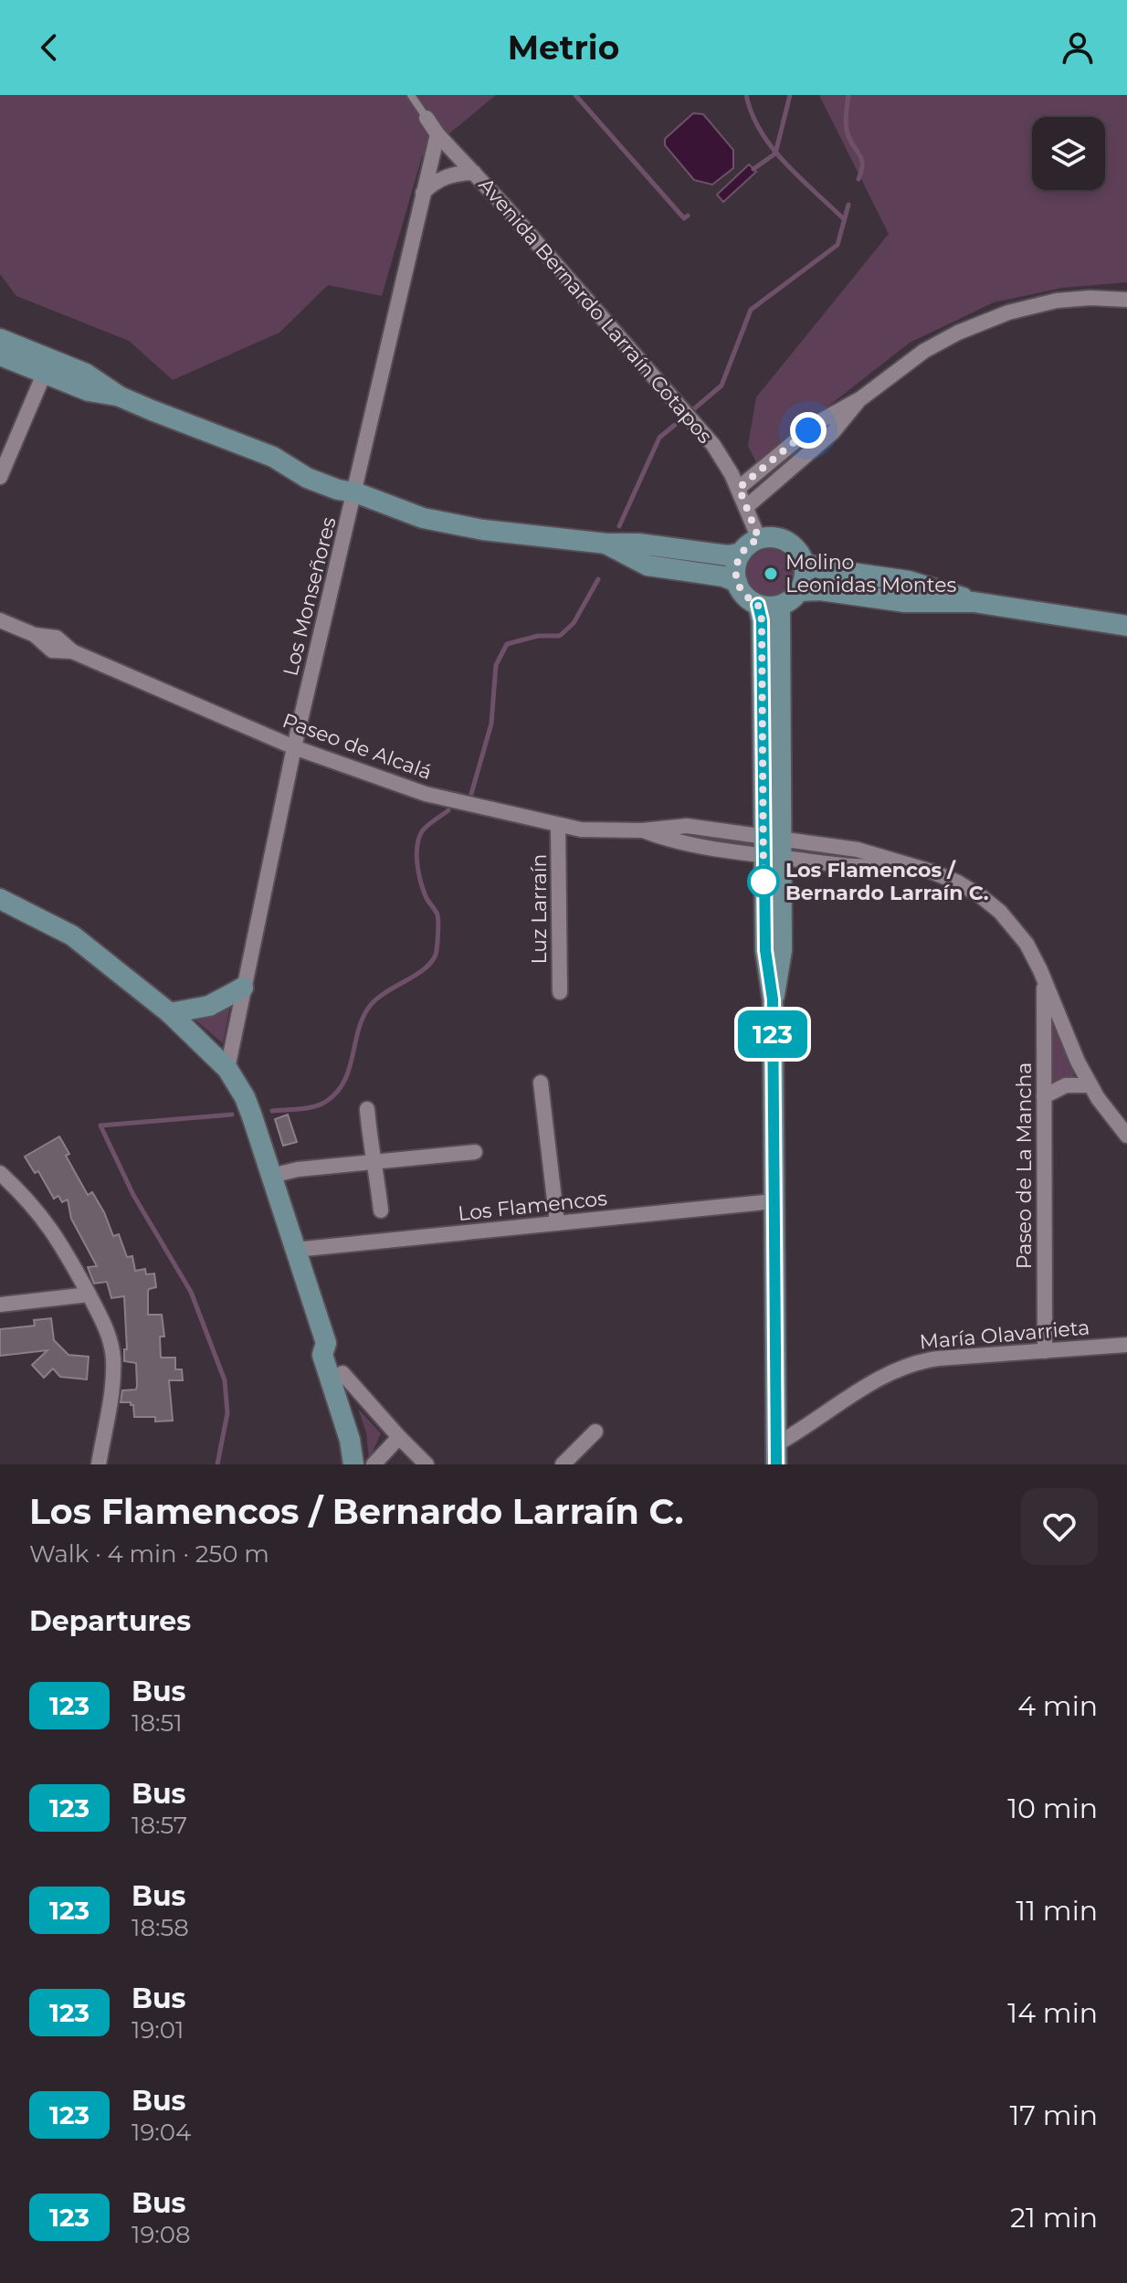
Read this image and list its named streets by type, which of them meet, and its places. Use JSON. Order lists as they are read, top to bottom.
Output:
{
  "streets": {
    "street": [
      "Avenida Bernardo Larraín Cotapos",
      "Los Monseñores",
      "Paseo de Alcalá",
      "Luz Larraín",
      "Paseo de La Mancha",
      "Los Flamencos",
      "María Olavarrieta"
    ]
  },
  "crossings": [
    ["Avenida Bernardo Larraín Cotapos", "Los Monseñores"],
    ["Los Monseñores", "Paseo de Alcalá"],
    ["Paseo de Alcalá", "Luz Larraín"],
    ["Paseo de Alcalá", "Paseo de La Mancha"],
    ["Paseo de La Mancha", "María Olavarrieta"]
  ],
  "places": ["Molino Leonidas Montes", "Los Flamencos / Bernardo Larraín C."],
  "lines": ["bus line 123"],
  "page": {
    "header": "Metrio",
    "on_map": "123",
    "heading": [
      ["Los Flamencos / Bernardo Larraín C.", "Walk · 4 min · 250 m"],
      "Departures"
    ],
    "list": [
      {
        "mark": "123",
        "name": "Bus",
        "note": "18:51",
        "value": "4 min"
      },
      {
        "mark": "123",
        "name": "Bus",
        "note": "18:57",
        "value": "10 min"
      },
      {
        "mark": "123",
        "name": "Bus",
        "note": "18:58",
        "value": "11 min"
      },
      {
        "mark": "123",
        "name": "Bus",
        "note": "19:01",
        "value": "14 min"
      },
      {
        "mark": "123",
        "name": "Bus",
        "note": "19:04",
        "value": "17 min"
      },
      {
        "mark": "123",
        "name": "Bus",
        "note": "19:08",
        "value": "21 min"
      }
    ]
  }
}
